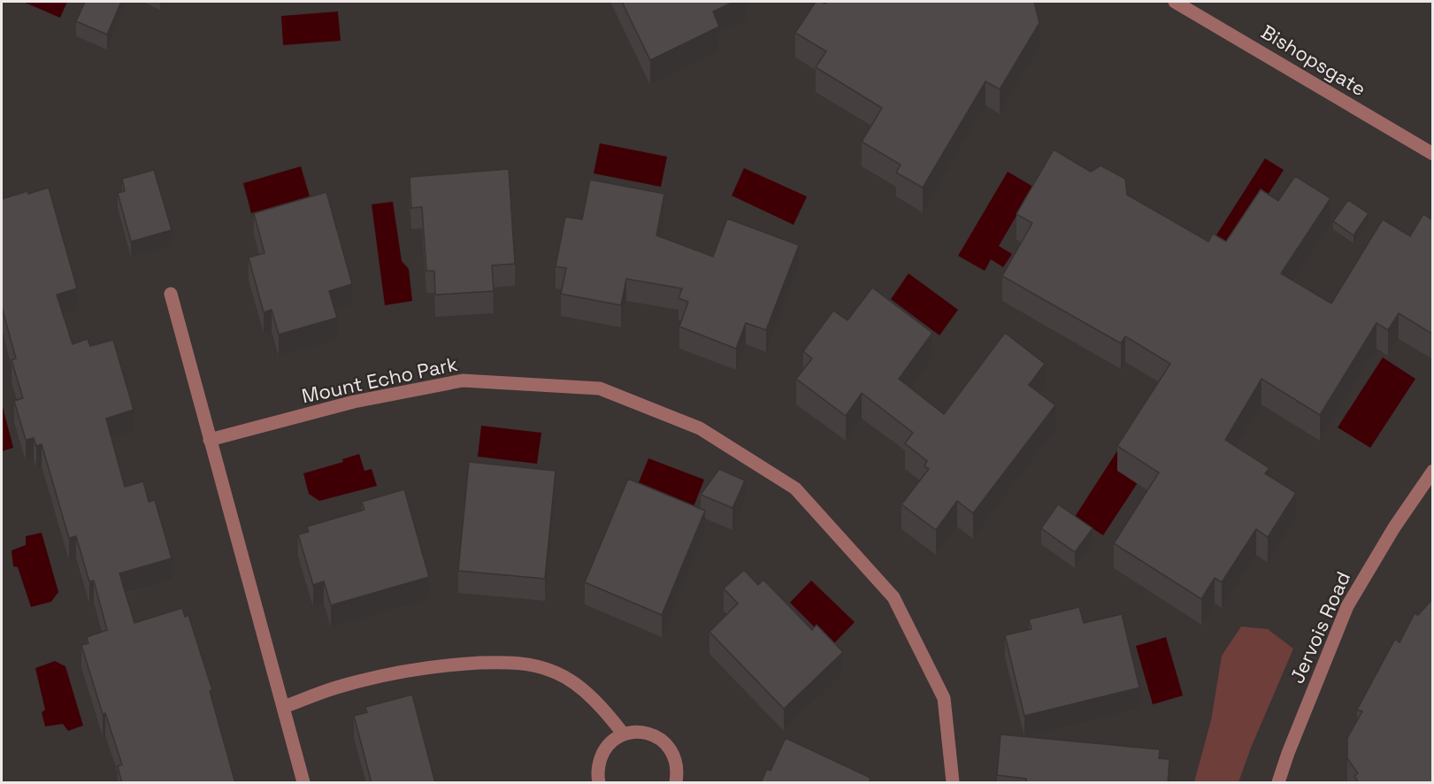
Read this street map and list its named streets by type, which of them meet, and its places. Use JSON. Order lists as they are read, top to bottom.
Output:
{
  "streets": {
    "street": ["Bishopsgate", "Mount Echo Park", "Jervois Road"]
  }
}
